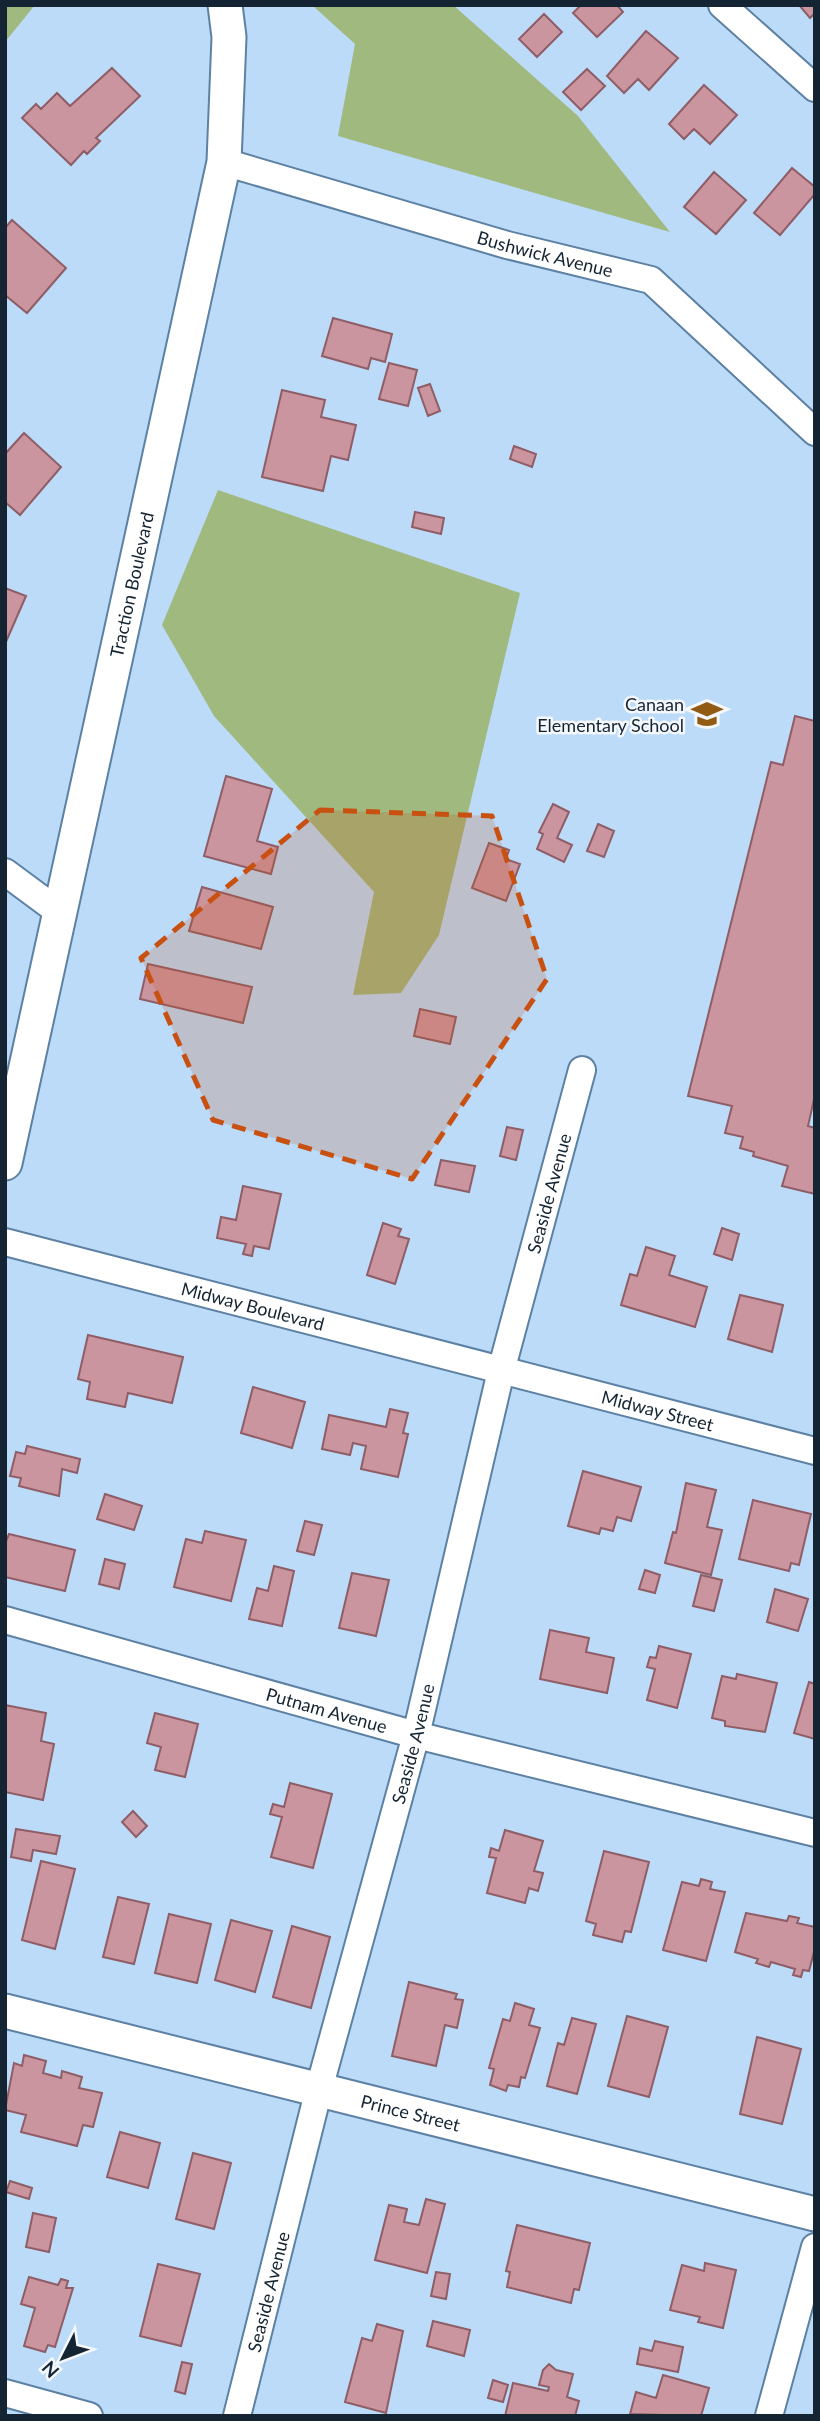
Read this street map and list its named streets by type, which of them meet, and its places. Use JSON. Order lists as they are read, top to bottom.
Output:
{
  "streets": {
    "street": [
      "Bushwick Avenue",
      "Traction Boulevard",
      "Seaside Avenue",
      "Midway Boulevard",
      "Midway Street",
      "Putnam Avenue",
      "Prince Street"
    ]
  },
  "crossings": [
    ["Bushwick Avenue", "Traction Boulevard"],
    ["Seaside Avenue", "Midway Boulevard"],
    ["Seaside Avenue", "Midway Street"],
    ["Seaside Avenue", "Putnam Avenue"],
    ["Seaside Avenue", "Prince Street"],
    ["Midway Boulevard", "Midway Street"]
  ],
  "places": {
    "school or university": ["Canaan Elementary School"]
  },
  "north": "bottom left"
}
